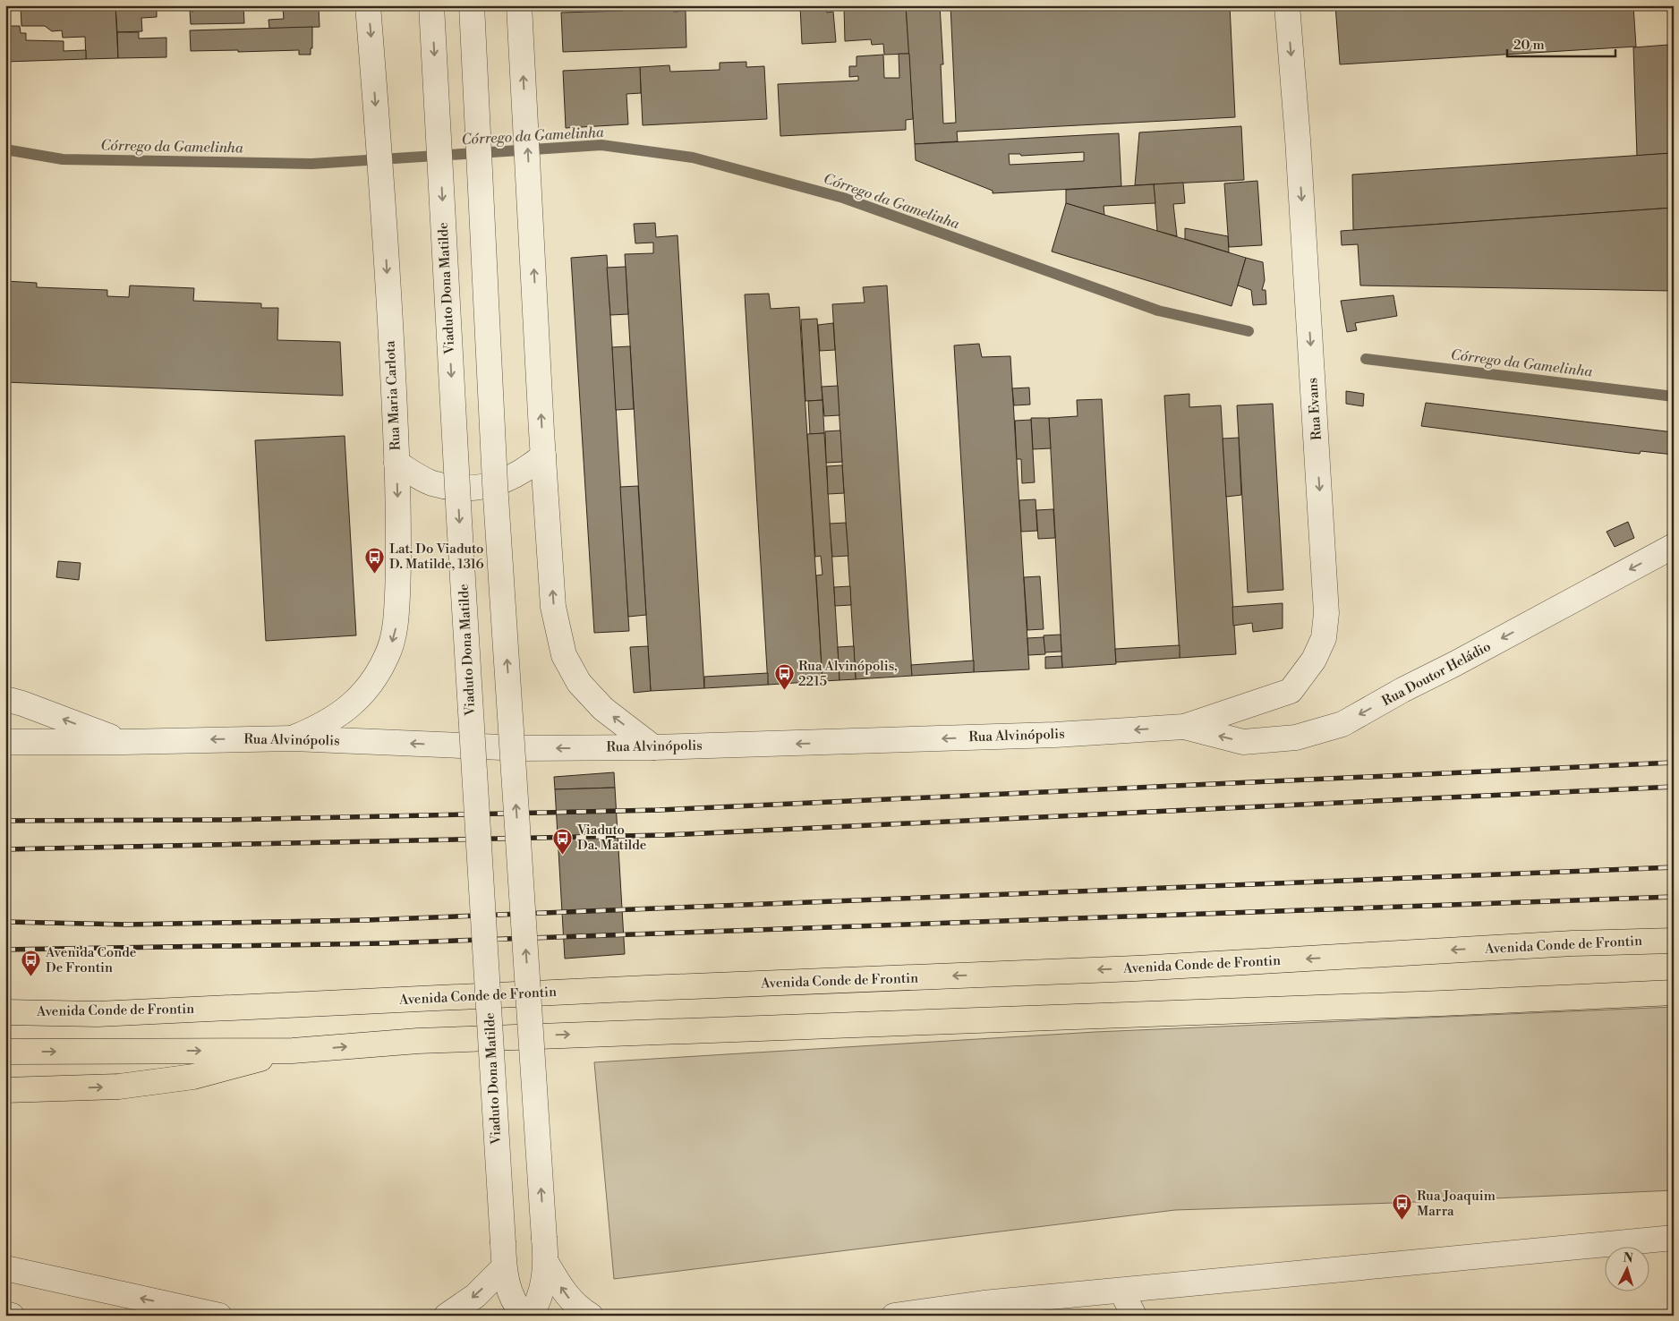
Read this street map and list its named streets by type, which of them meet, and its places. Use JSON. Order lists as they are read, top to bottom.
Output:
{
  "streets": {
    "highway": ["Avenida Conde de Frontin"],
    "street": [
      "Viaduto Dona Matilde",
      "Rua Maria Carlota",
      "Rua Evans",
      "Rua Doutor Heládio",
      "Rua Alvinópolis"
    ]
  },
  "crossings": [
    ["Rua Maria Carlota", "Rua Alvinópolis"],
    ["Rua Evans", "Rua Doutor Heládio"],
    ["Rua Evans", "Rua Alvinópolis"],
    ["Rua Doutor Heládio", "Rua Alvinópolis"]
  ],
  "one_way": ["Rua Evans", "Rua Doutor Heládio", "Rua Alvinópolis"],
  "water": ["Córrego da Gamelinha"],
  "places": {
    "bus stop": [
      "Lat. Do Viaduto D. Matilde, 1316",
      "Rua Alvinópolis, 2215",
      "Viaduto Da. Matilde",
      "Avenida Conde De Frontin",
      "Rua Joaquim Marra"
    ]
  },
  "scale_bar": "20 m",
  "north": "top"
}
